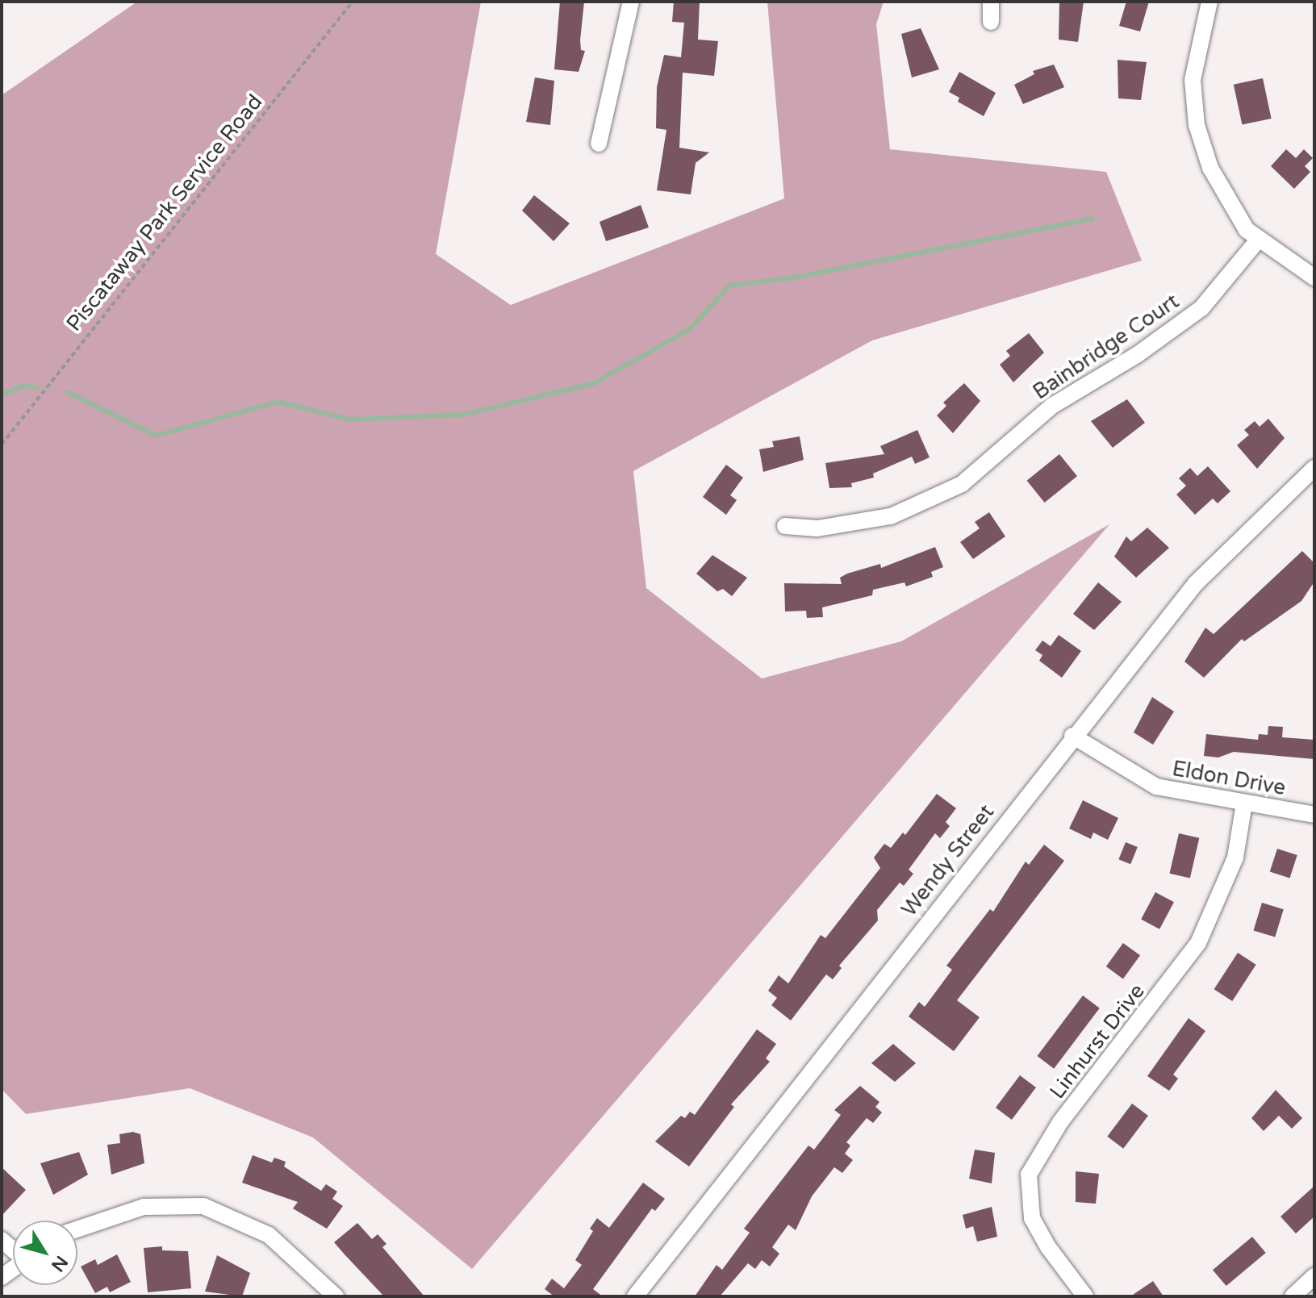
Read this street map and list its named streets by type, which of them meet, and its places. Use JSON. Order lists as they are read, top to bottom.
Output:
{
  "streets": {
    "street": [
      "Bainbridge Court",
      "Eldon Drive",
      "Wendy Street",
      "Linhurst Drive"
    ],
    "path": ["Piscataway Park Service Road"]
  },
  "crossings": [
    ["Eldon Drive", "Wendy Street"],
    ["Eldon Drive", "Linhurst Drive"]
  ],
  "north": "bottom right"
}
